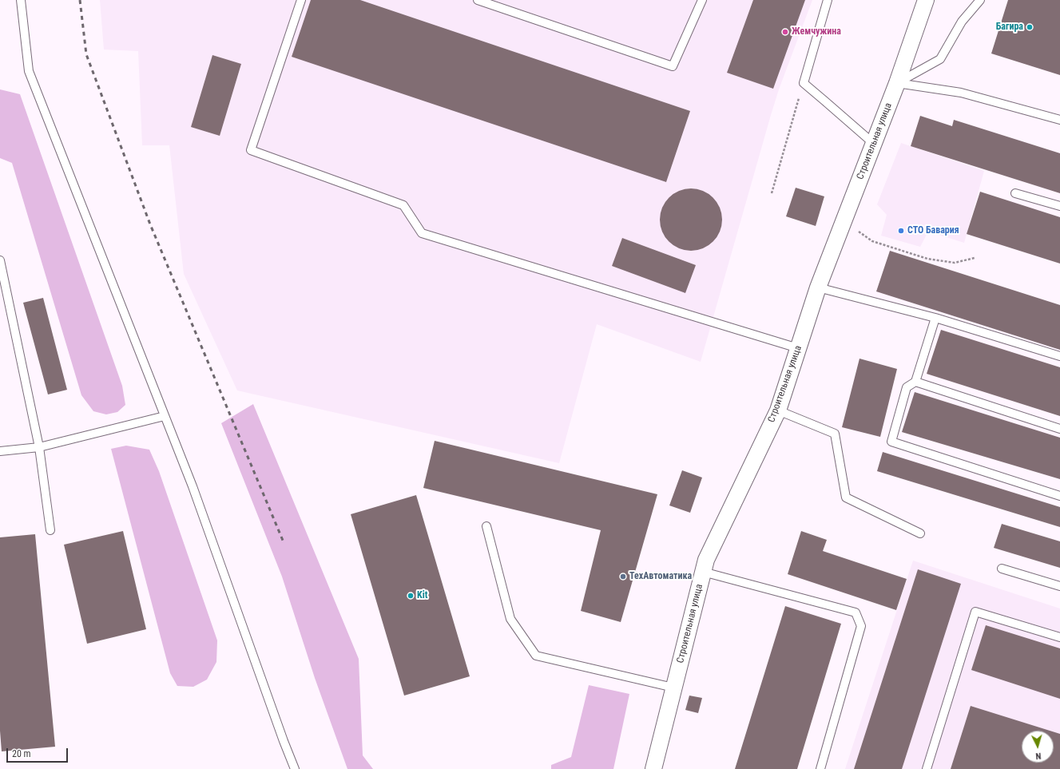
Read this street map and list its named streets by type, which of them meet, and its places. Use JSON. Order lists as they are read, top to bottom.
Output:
{
  "streets": {
    "street": ["Строительная улица"]
  },
  "places": [
    "Багира",
    "Жемчужина",
    "СТО Бавария",
    "ТехАвтоматика",
    "Kit"
  ],
  "scale_bar": "20 m",
  "north": "bottom"
}
